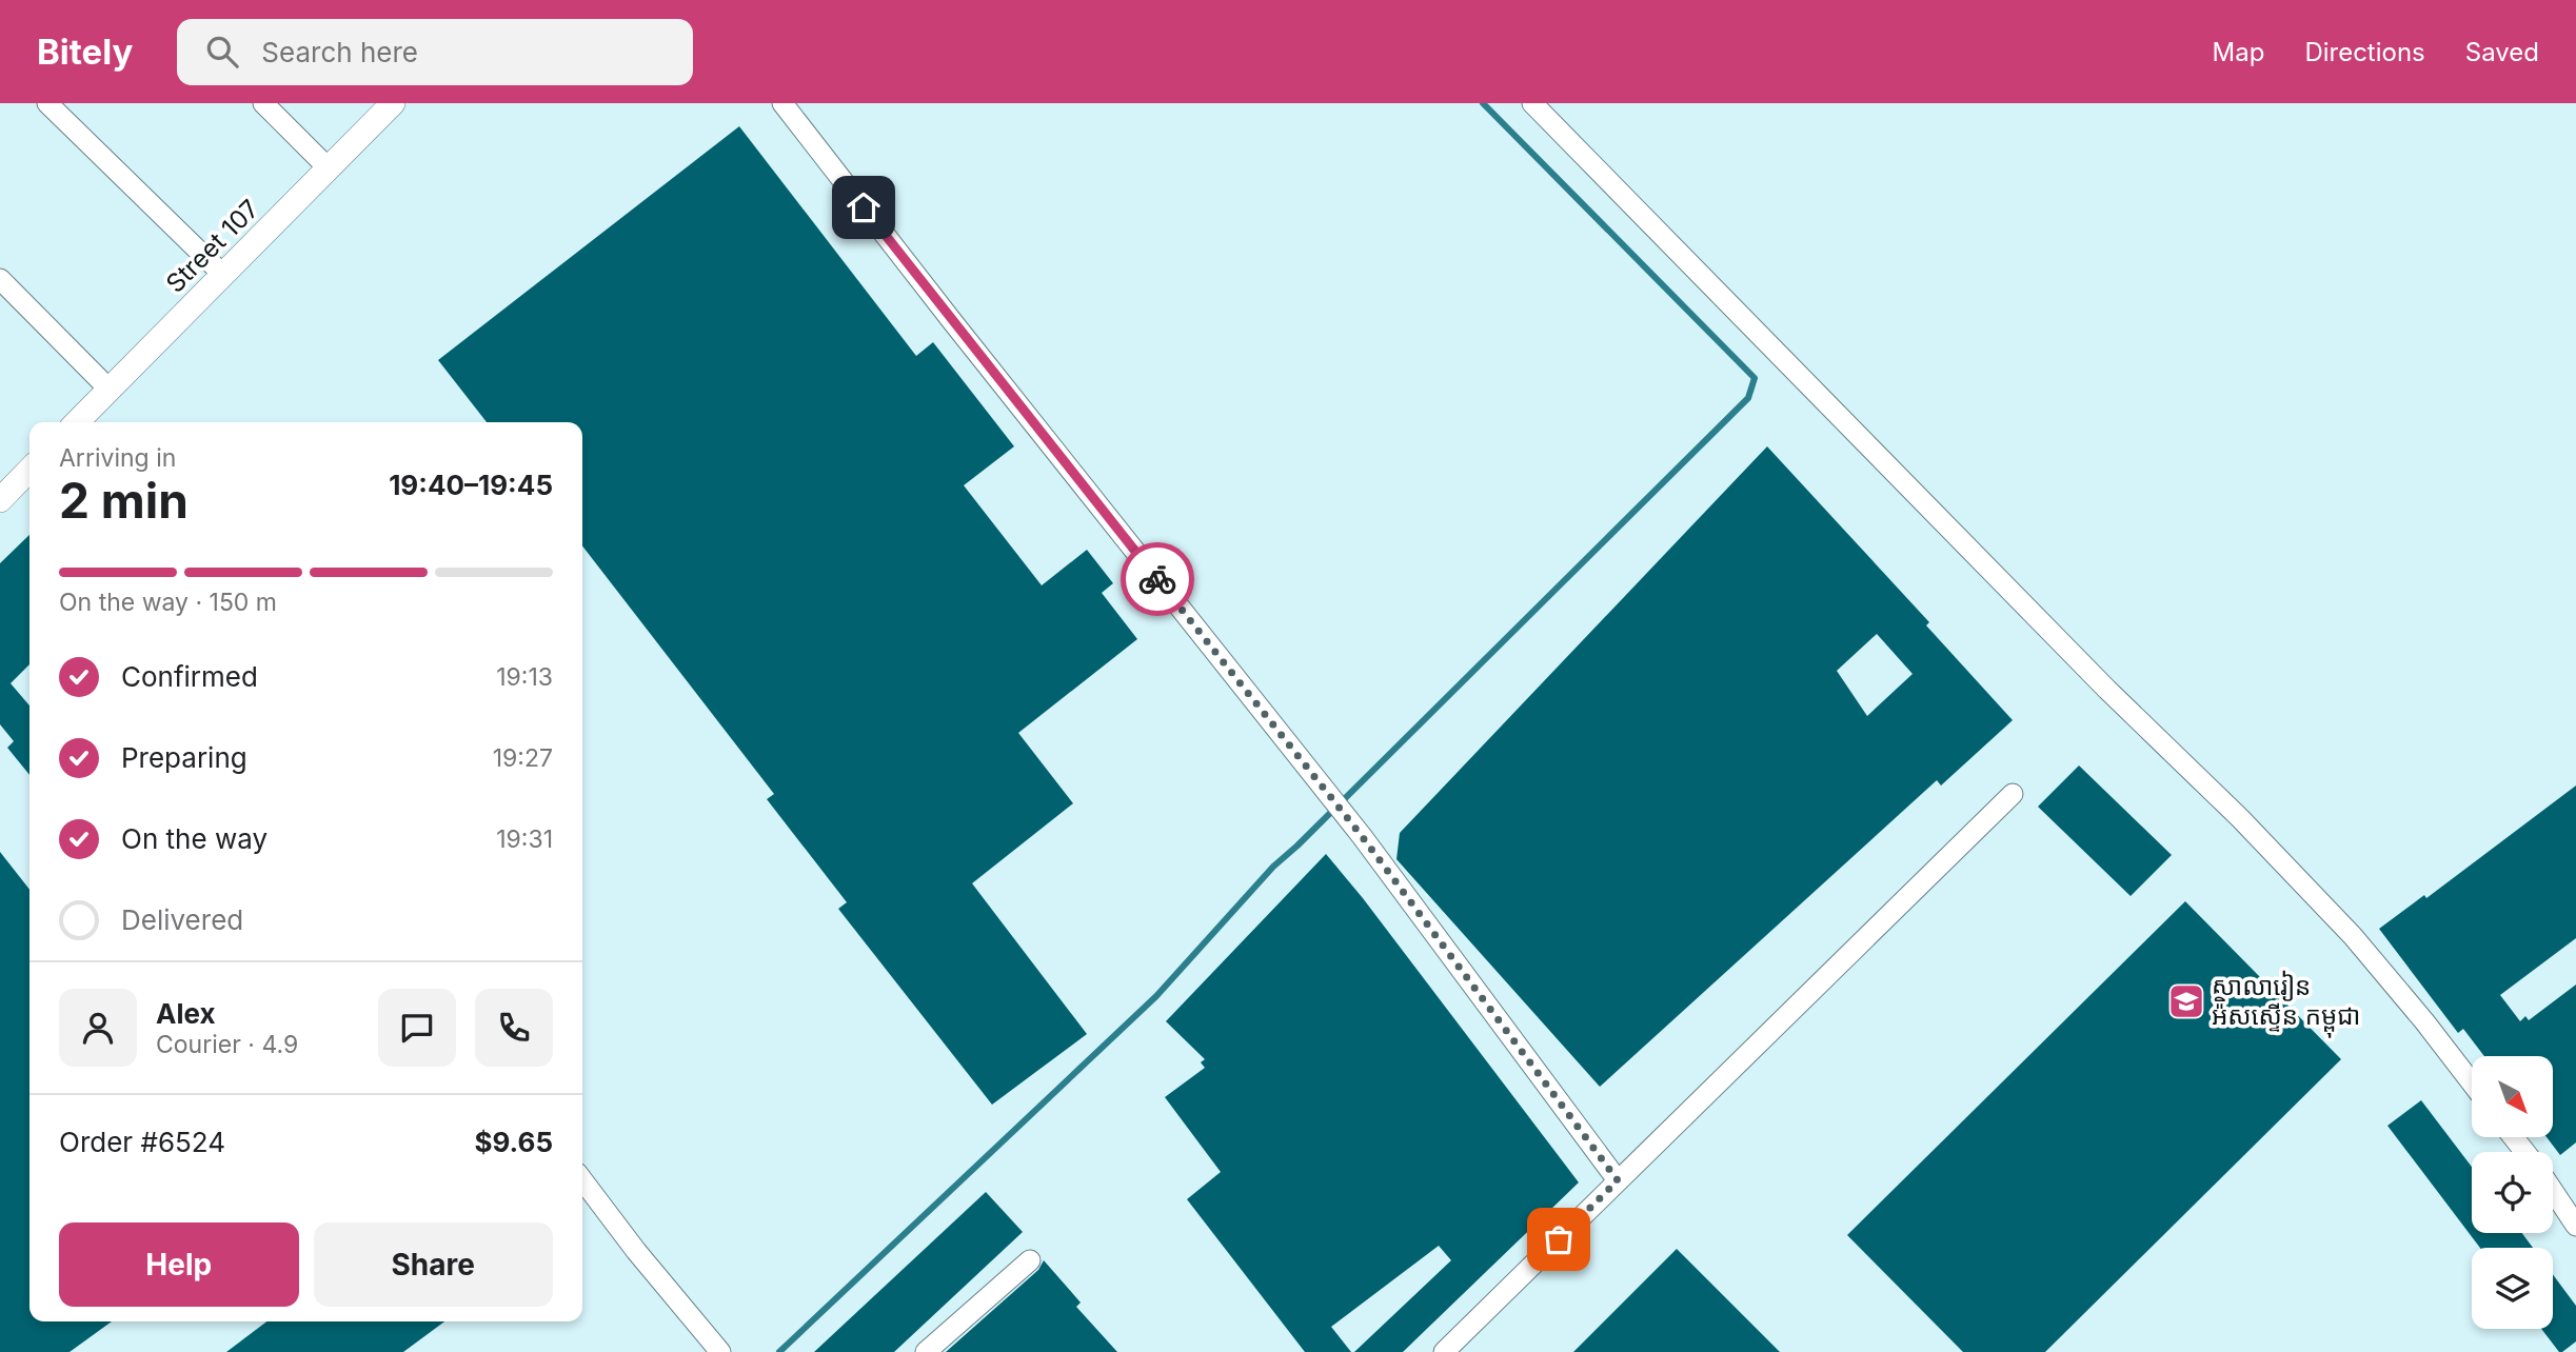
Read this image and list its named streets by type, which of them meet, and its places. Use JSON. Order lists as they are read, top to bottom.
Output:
{
  "streets": {
    "street": ["Street 107"]
  },
  "places": {
    "school or university": ["សាលារៀន អ៉ិសស្ទើន កម្ពុជា"]
  },
  "north": "bottom right",
  "page": {
    "header": "Bitely",
    "search": "Search here",
    "nav": ["Map", "Directions", "Saved"],
    "heading": ["2 min", "Arriving in", "19:40–19:45"],
    "panel": [
      "Alex",
      "Courier · 4.9",
      "Order #6524",
      "$9.65"
    ],
    "bar": "On the way · 150 m",
    "list": [
      ["Confirmed", "19:13"],
      ["Preparing", "19:27"],
      ["On the way", "19:31"],
      "Delivered"
    ],
    "buttons": ["Help", "Share"]
  }
}
